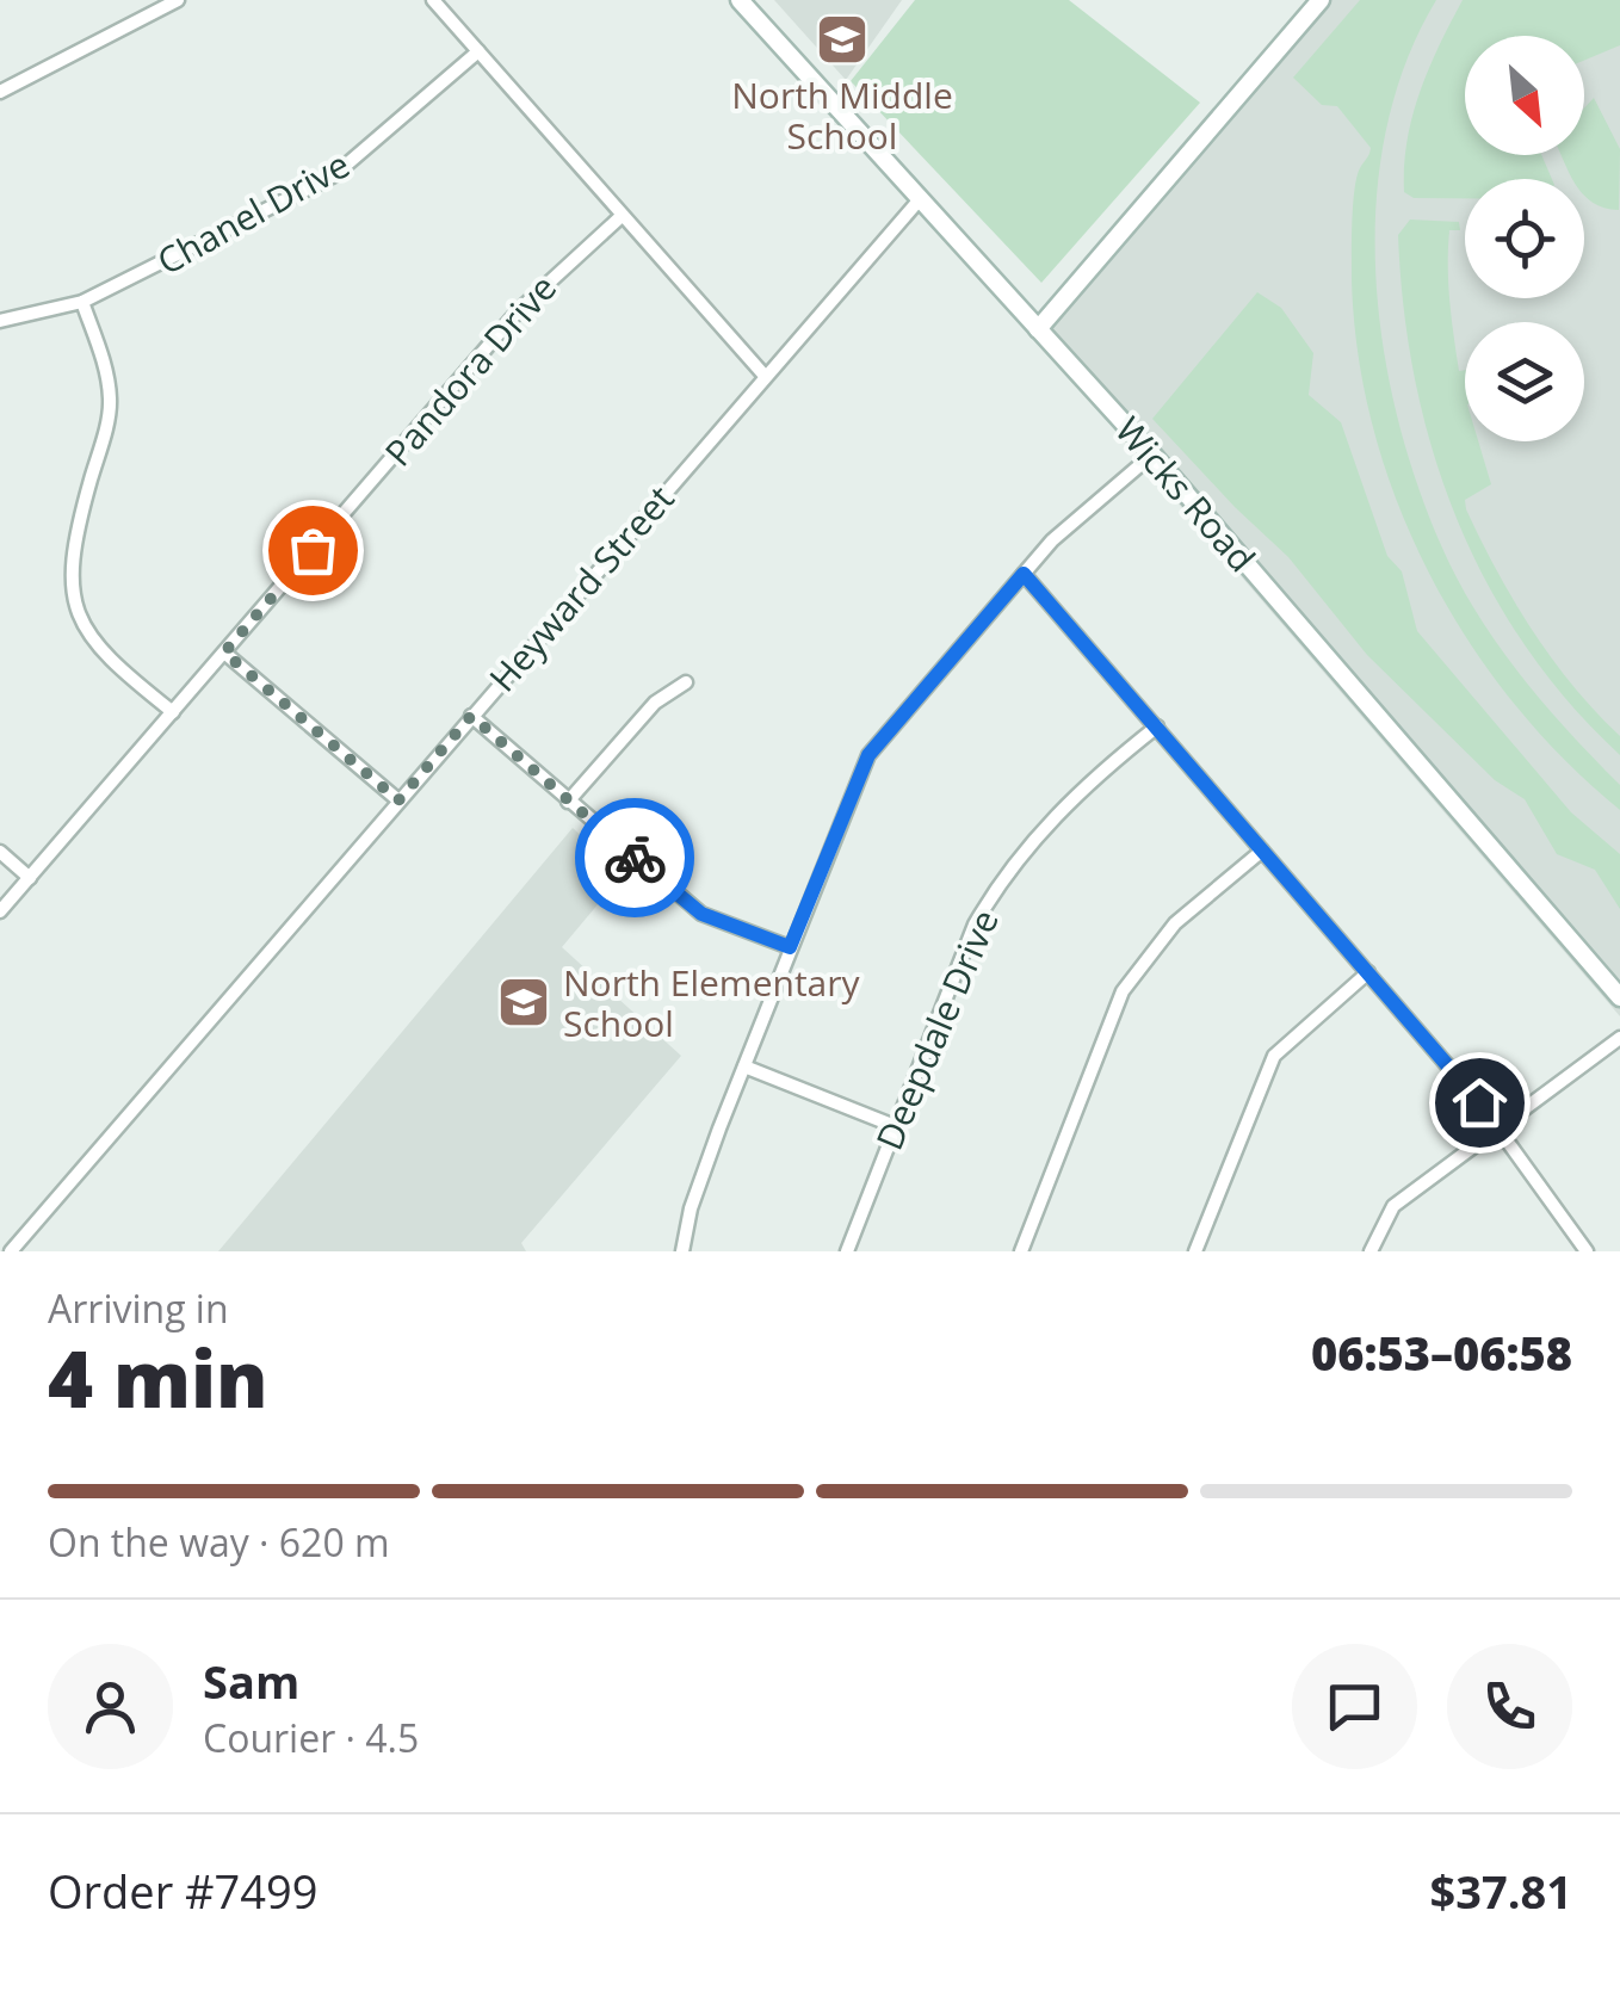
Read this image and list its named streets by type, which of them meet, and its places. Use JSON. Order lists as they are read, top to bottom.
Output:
{
  "streets": {
    "main road": ["Wicks Road"],
    "street": [
      "Chanel Drive",
      "Pandora Drive",
      "Heyward Street",
      "Deepdale Drive"
    ]
  },
  "crossings": [
    ["Wicks Road", "Heyward Street"]
  ],
  "places": {
    "school or university": ["North Middle School", "North Elementary School"]
  },
  "north": "bottom right",
  "page": {
    "heading": ["4 min", "Arriving in", "06:53–06:58"],
    "panel": [
      "Sam",
      "Courier · 4.5",
      "Order #7499",
      "$37.81"
    ],
    "bar": "On the way · 620 m"
  }
}
